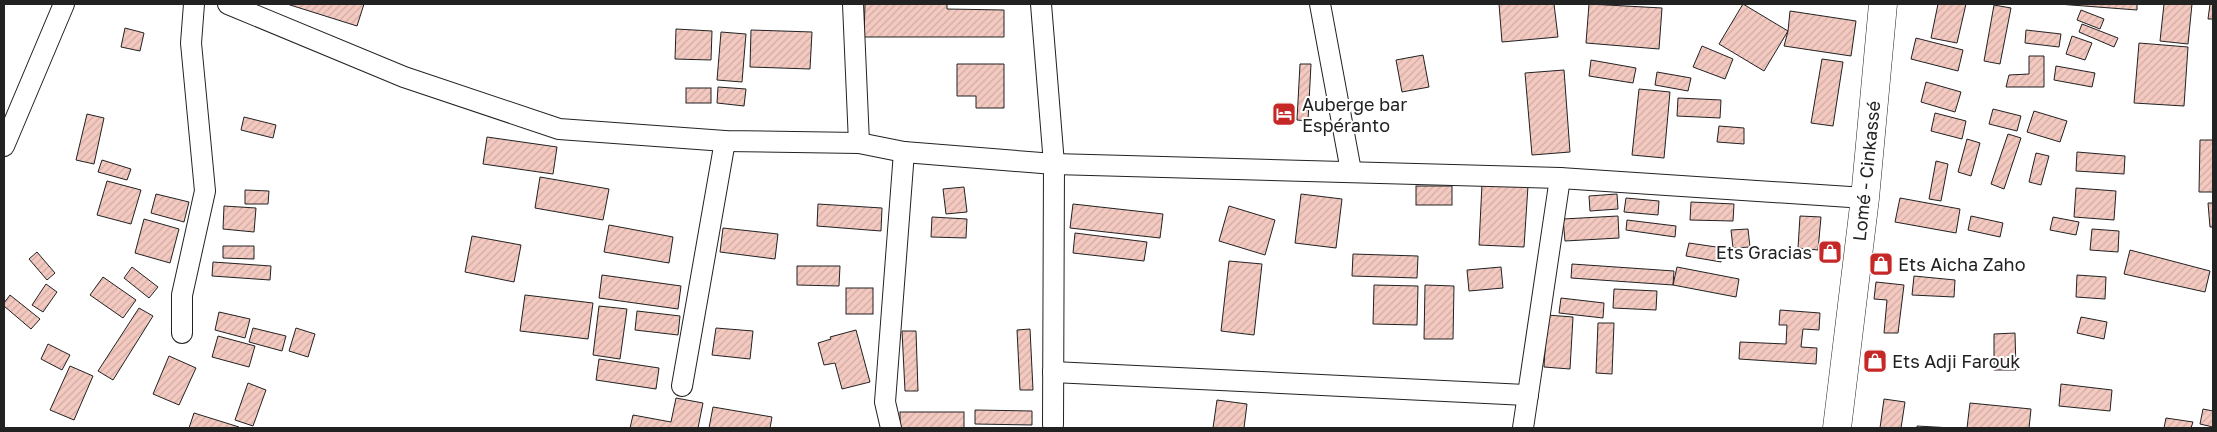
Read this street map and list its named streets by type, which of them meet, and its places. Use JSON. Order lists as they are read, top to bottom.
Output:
{
  "streets": {
    "highway": ["Lomé - Cinkassé"]
  },
  "places": {
    "hotel": ["Auberge bar Espéranto"],
    "shop": ["Ets Gracias", "Ets Aicha Zaho", "Ets Adji Farouk"]
  }
}
